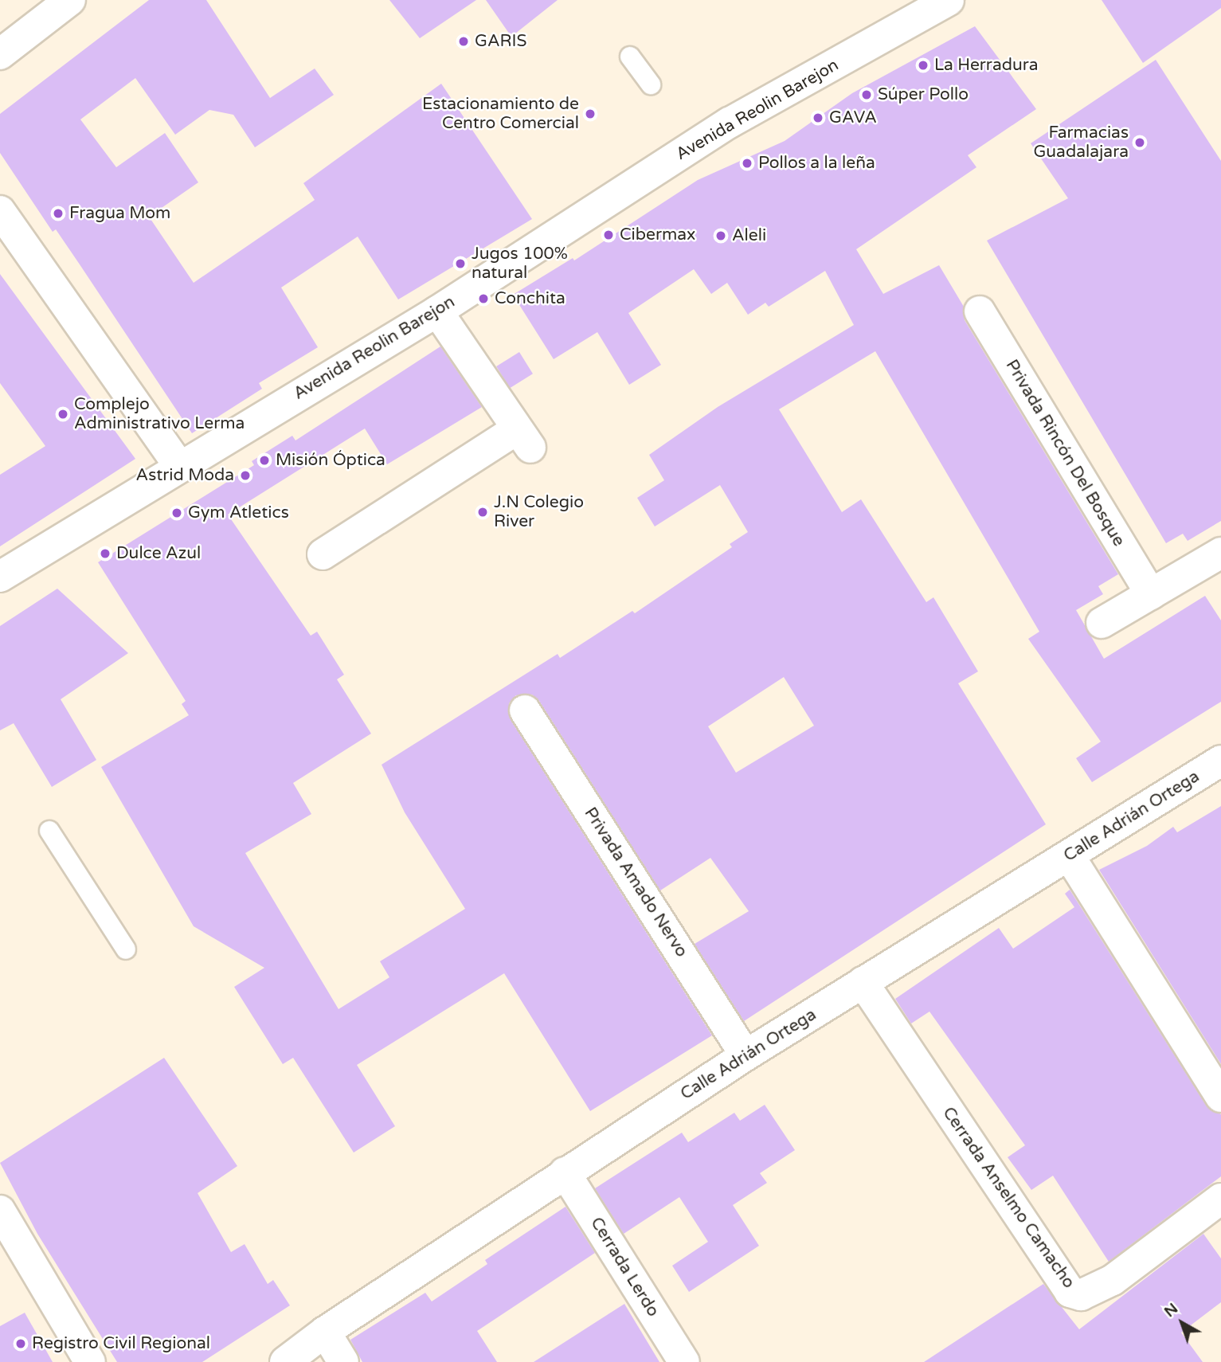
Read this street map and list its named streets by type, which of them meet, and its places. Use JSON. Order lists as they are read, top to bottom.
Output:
{
  "streets": {
    "street": [
      "Avenida Reolin Barejon",
      "Privada Rincón Del Bosque",
      "Calle Adrián Ortega",
      "Privada Amado Nervo",
      "Cerrada Anselmo Camacho",
      "Cerrada Lerdo"
    ]
  },
  "crossings": [
    ["Calle Adrián Ortega", "Privada Amado Nervo"],
    ["Calle Adrián Ortega", "Cerrada Anselmo Camacho"],
    ["Calle Adrián Ortega", "Cerrada Lerdo"]
  ],
  "places": [
    "GARIS",
    "La Herradura",
    "Súper Pollo",
    "Estacionamiento de Centro Comercial",
    "GAVA",
    "Farmacias Guadalajara",
    "Pollos a la leña",
    "Fragua Mom",
    "Cibermax",
    "Aleli",
    "Jugos 100% natural",
    "Conchita",
    "Complejo Administrativo Lerma",
    "Misión Óptica",
    "Astrid Moda",
    "J.N Colegio River",
    "Gym Atletics",
    "Dulce Azul",
    "Registro Civil Regional"
  ],
  "north": "top left"
}
